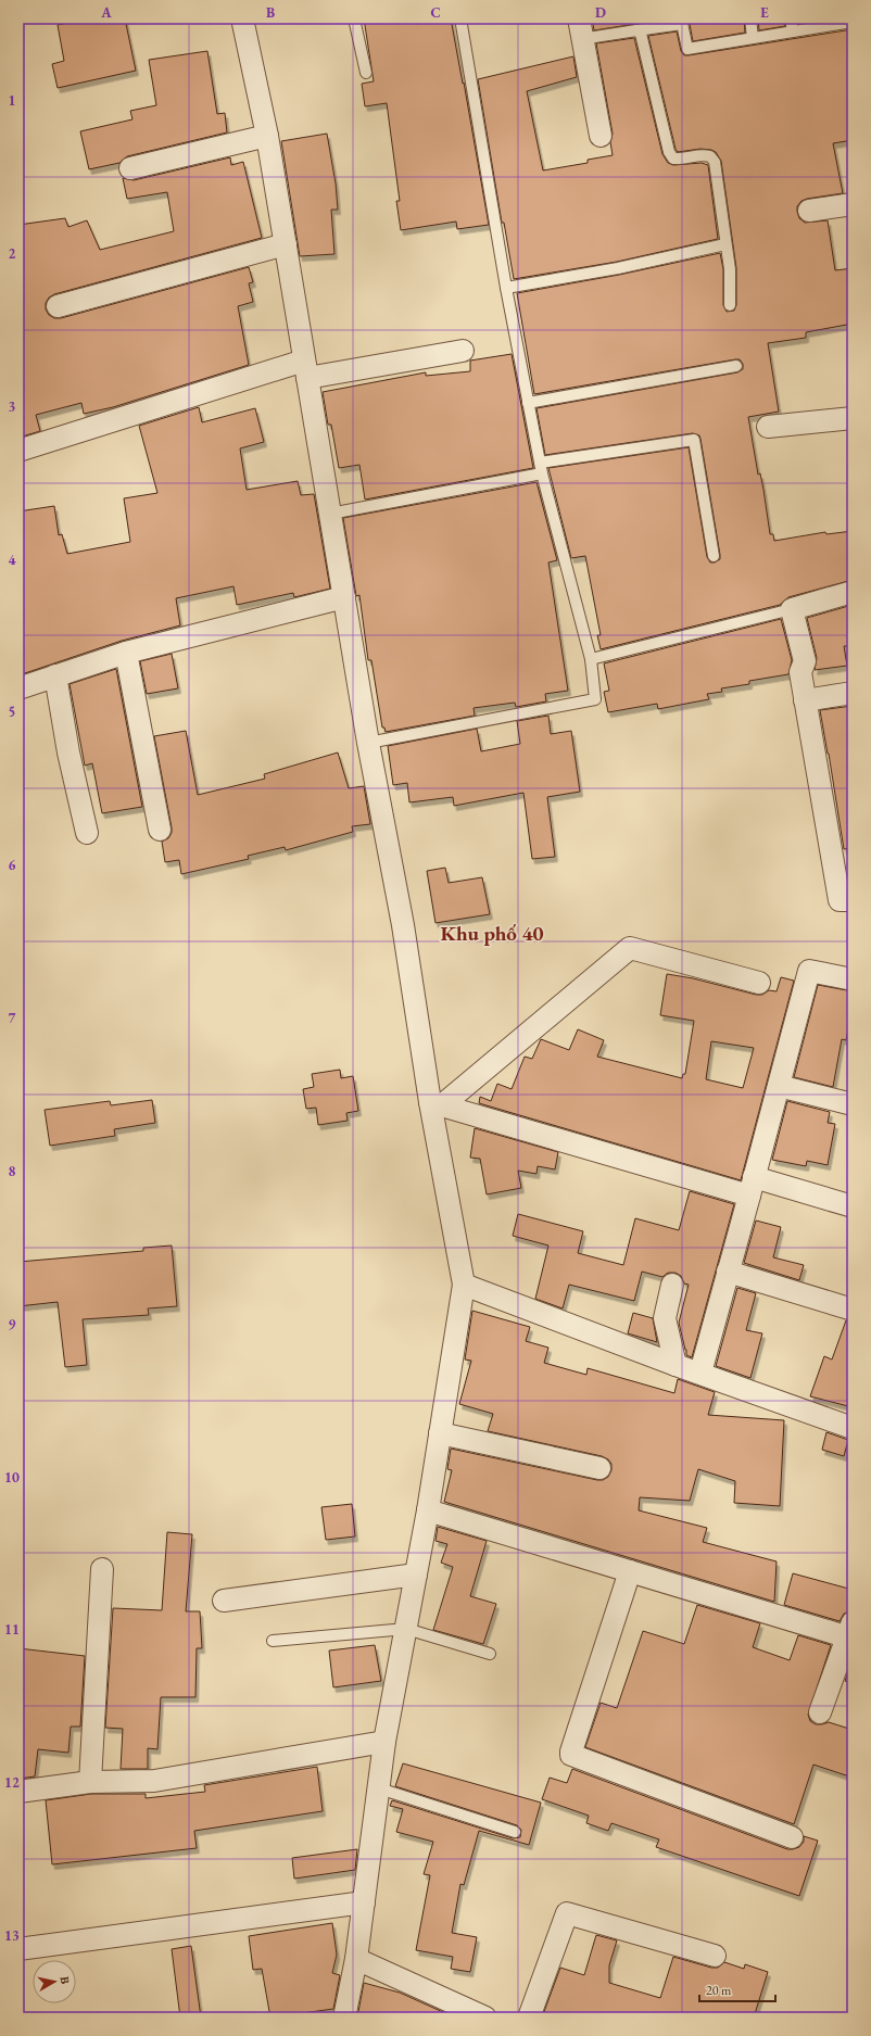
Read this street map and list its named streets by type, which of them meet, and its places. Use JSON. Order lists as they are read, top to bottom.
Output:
{
  "districts": ["Khu phố 40"],
  "scale_bar": "20 m",
  "north": "right",
  "grid": {
    "columns": [
      "A",
      "B",
      "C",
      "D",
      "E"
    ],
    "rows": [
      "1",
      "2",
      "3",
      "4",
      "5",
      "6",
      "7",
      "8",
      "9",
      "10",
      "11",
      "12",
      "13"
    ]
  }
}
